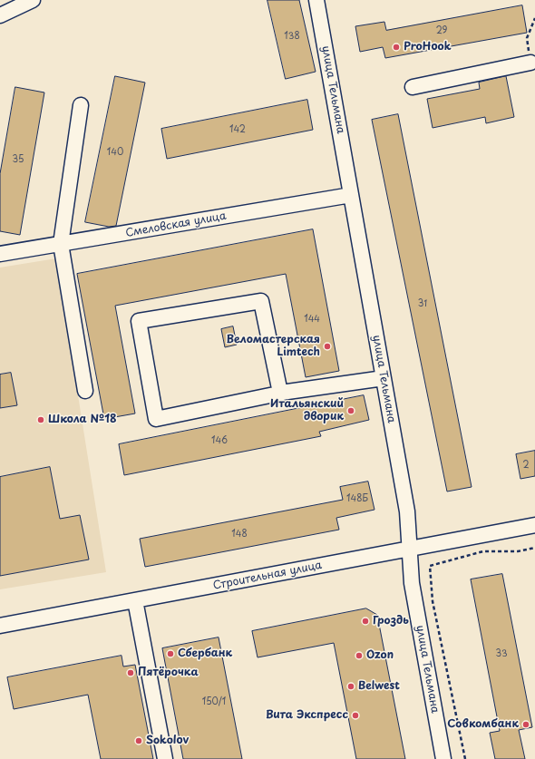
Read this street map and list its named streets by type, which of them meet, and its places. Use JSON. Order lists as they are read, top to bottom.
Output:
{
  "streets": {
    "street": ["улица Тельмана", "Смеловская улица", "Строительная улица"]
  },
  "crossings": [
    ["улица Тельмана", "Смеловская улица"],
    ["улица Тельмана", "Строительная улица"]
  ],
  "places": [
    "ProHook",
    "Веломастерская Limtech",
    "Итальянский дворик",
    "Школа №18",
    "Гроздь",
    "Сбербанк",
    "Ozon",
    "Пятёрочка",
    "Belwest",
    "Вита Экспресс",
    "Совкомбанк",
    "Sokolov"
  ],
  "house_numbers": [
    "29",
    "138",
    "142",
    "140",
    "35",
    "31",
    "144",
    "146",
    "2",
    "148Б",
    "148",
    "33",
    "150/1"
  ]
}
